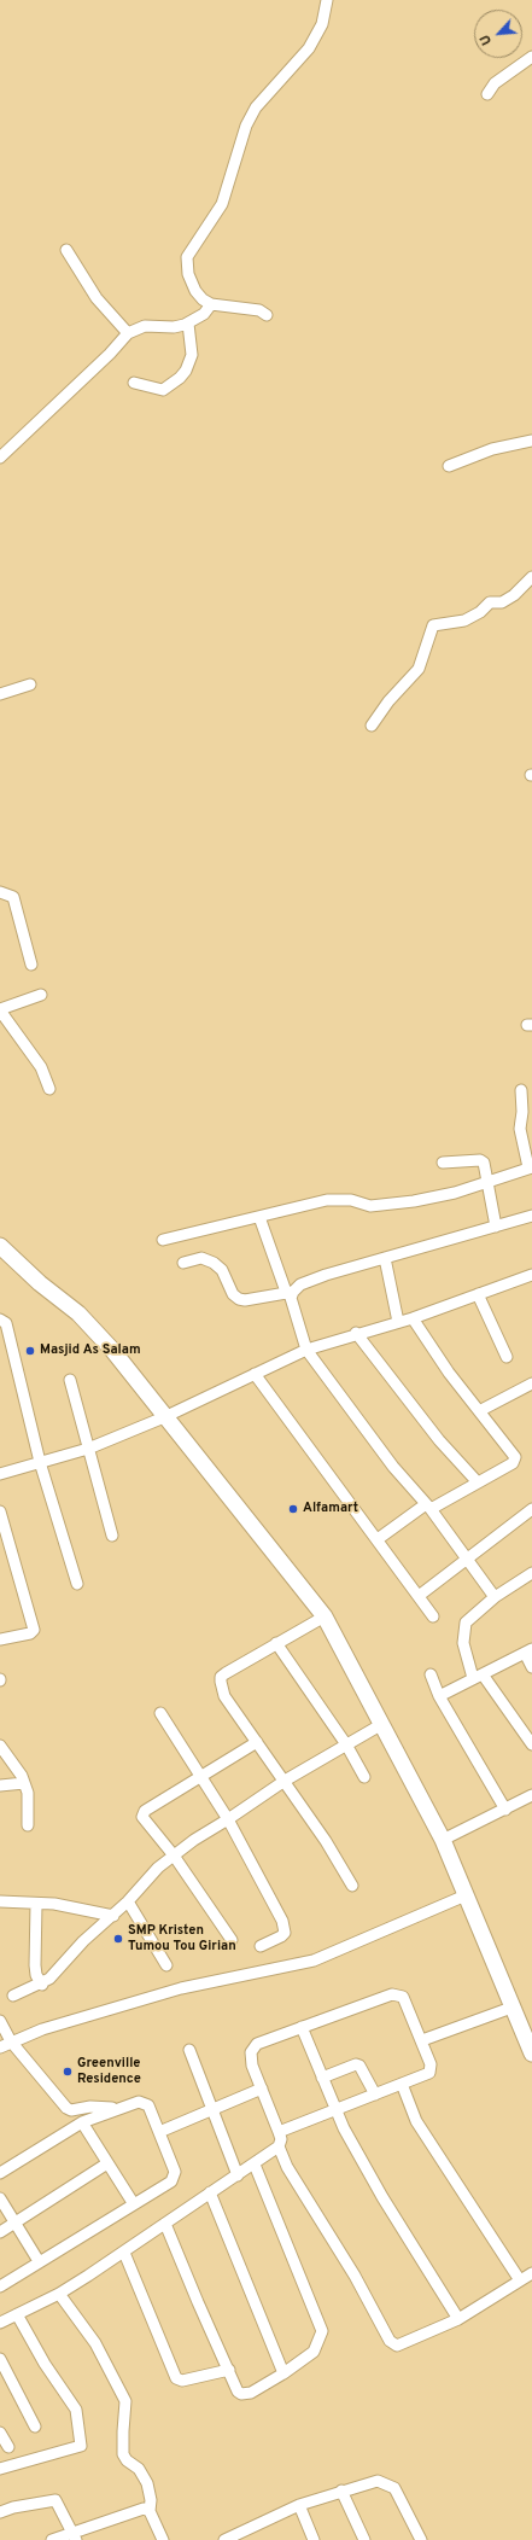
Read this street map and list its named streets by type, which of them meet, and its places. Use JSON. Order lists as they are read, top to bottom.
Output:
{
  "places": [
    "Masjid As Salam",
    "Alfamart",
    "SMP Kristen Tumou Tou Girian",
    "Greenville Residence"
  ],
  "north": "bottom left"
}
